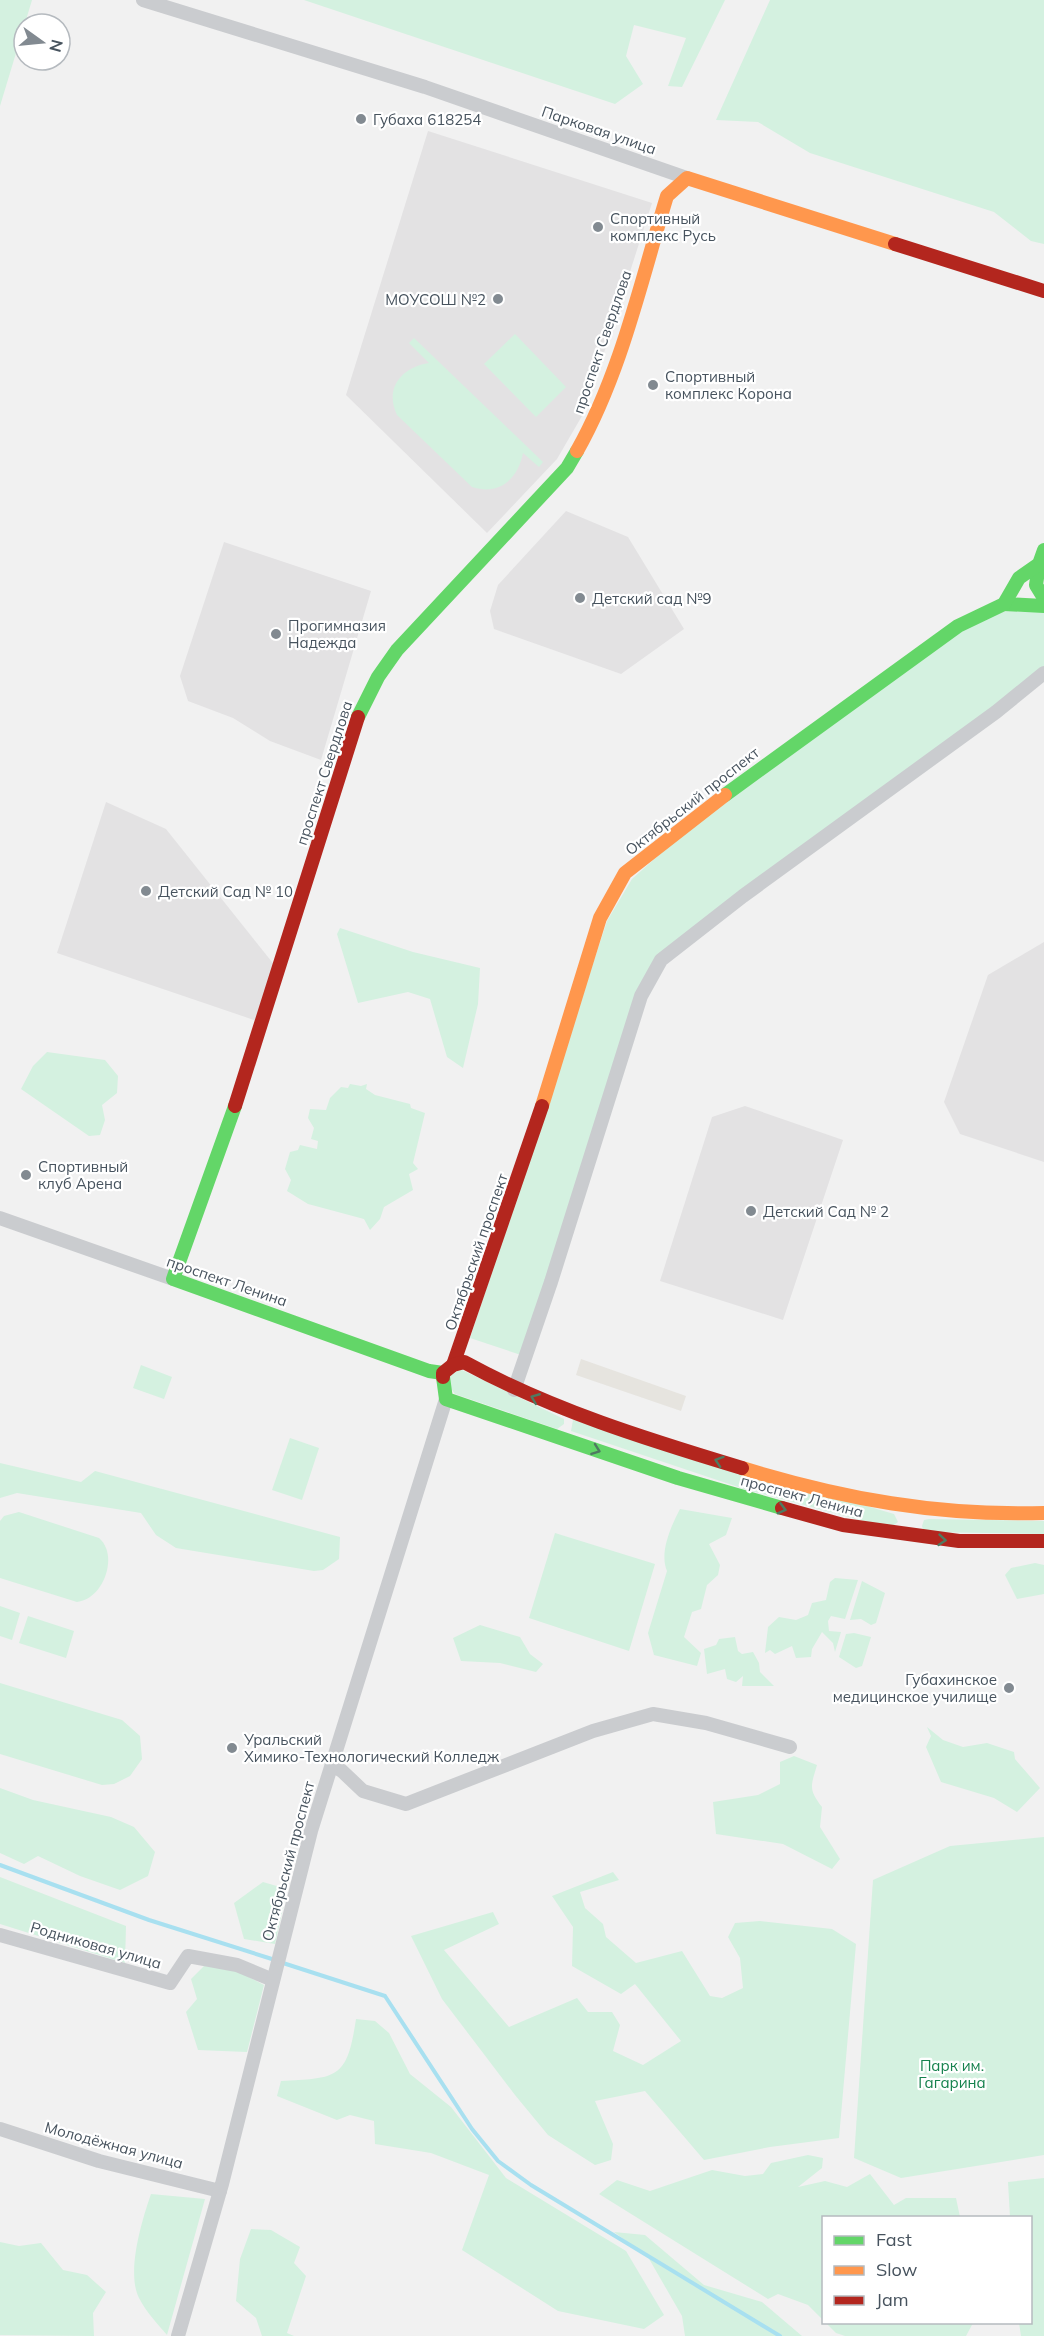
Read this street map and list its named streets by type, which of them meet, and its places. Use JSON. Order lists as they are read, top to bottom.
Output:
{
  "streets": {
    "street": [
      "Парковая улица",
      "проспект Свердлова",
      "Октябрьский проспект",
      "проспект Ленина",
      "Родниковая улица",
      "Молодёжная улица"
    ]
  },
  "crossings": [
    ["проспект Свердлова", "проспект Ленина"],
    ["Октябрьский проспект", "проспект Ленина"],
    ["Октябрьский проспект", "Родниковая улица"],
    ["Октябрьский проспект", "Молодёжная улица"]
  ],
  "parks": ["Парк им. Гагарина"],
  "places": [
    "Губаха 618254",
    "Спортивный комплекс Русь",
    "МОУСОШ №2",
    "Спортивный комплекс Корона",
    "Детский сад №9",
    "Прогимназия Надежда",
    "Детский Сад № 10",
    "Спортивный клуб Арена",
    "Детский Сад № 2",
    "Губахинское медицинское училище",
    "Уральский Химико-Технологический Колледж"
  ],
  "legend": ["Fast", "Slow", "Jam"],
  "north": "right"
}
